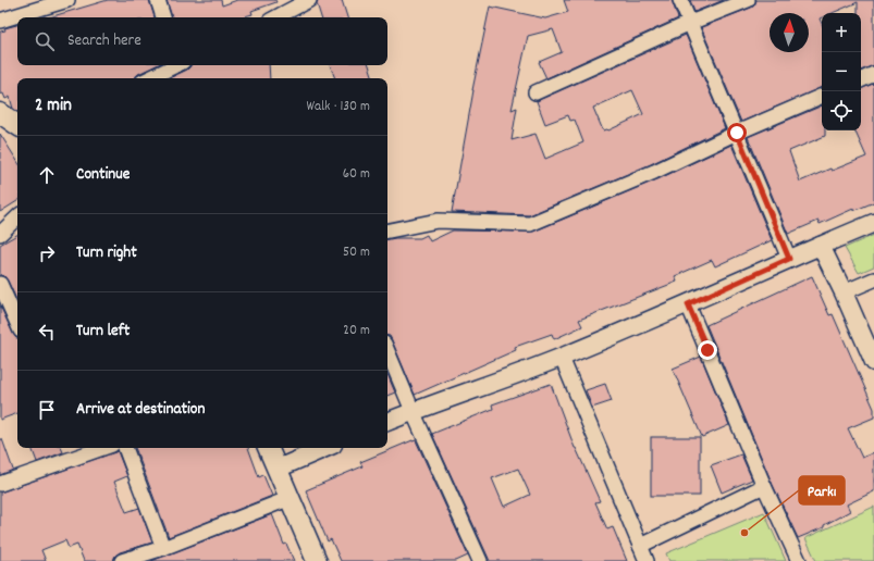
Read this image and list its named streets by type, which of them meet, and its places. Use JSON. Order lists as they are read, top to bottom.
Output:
{
  "places": ["Parkı"],
  "north": "top",
  "page": {
    "map_buttons": ["+", "−"],
    "search": "Search here",
    "heading": ["2 min", "Walk · 130 m"],
    "list": [
      ["Continue", "60 m"],
      ["Turn right", "50 m"],
      ["Turn left", "20 m"],
      "Arrive at destination"
    ]
  }
}
